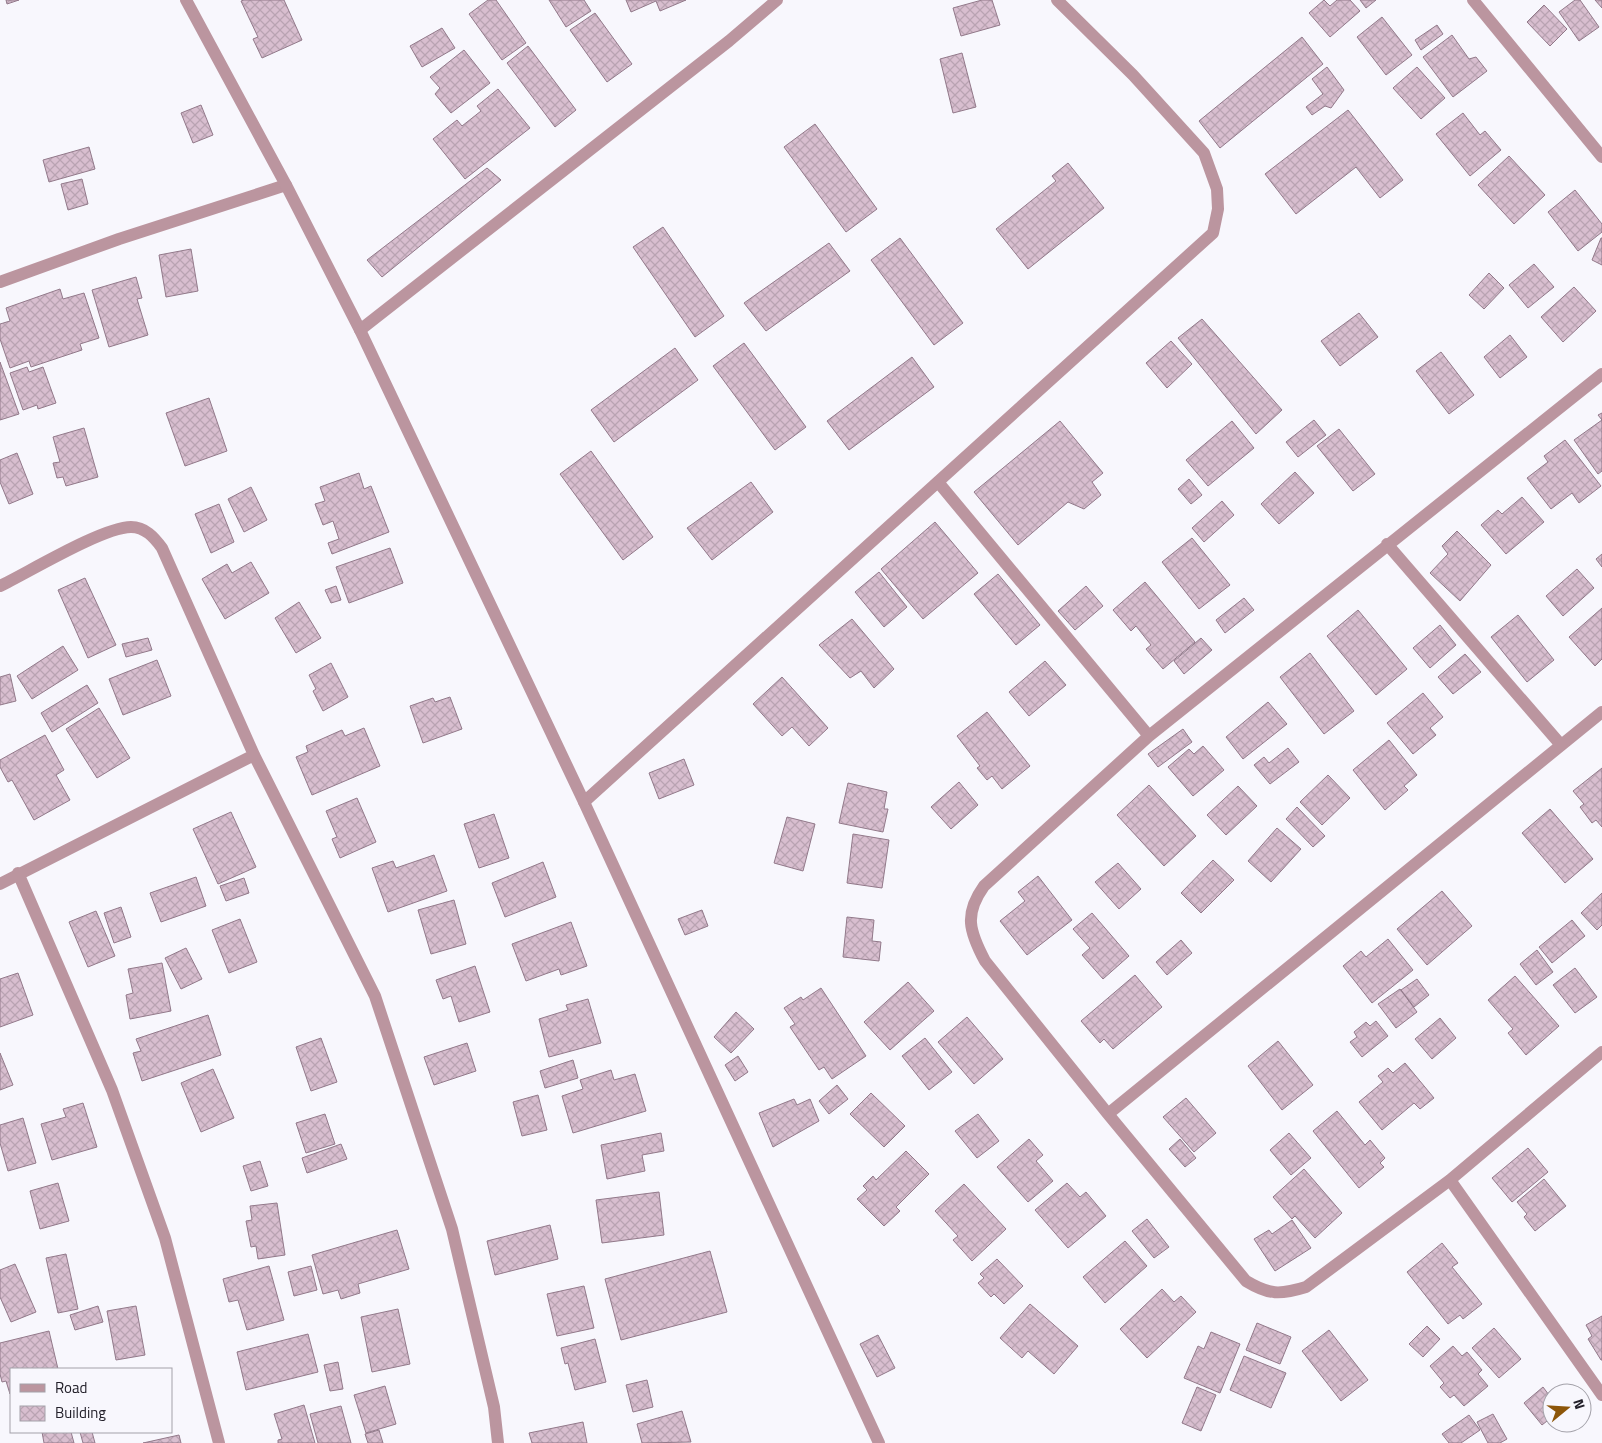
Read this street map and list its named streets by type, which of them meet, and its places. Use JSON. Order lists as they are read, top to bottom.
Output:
{
  "legend": ["Road", "Building"],
  "north": "right"
}
